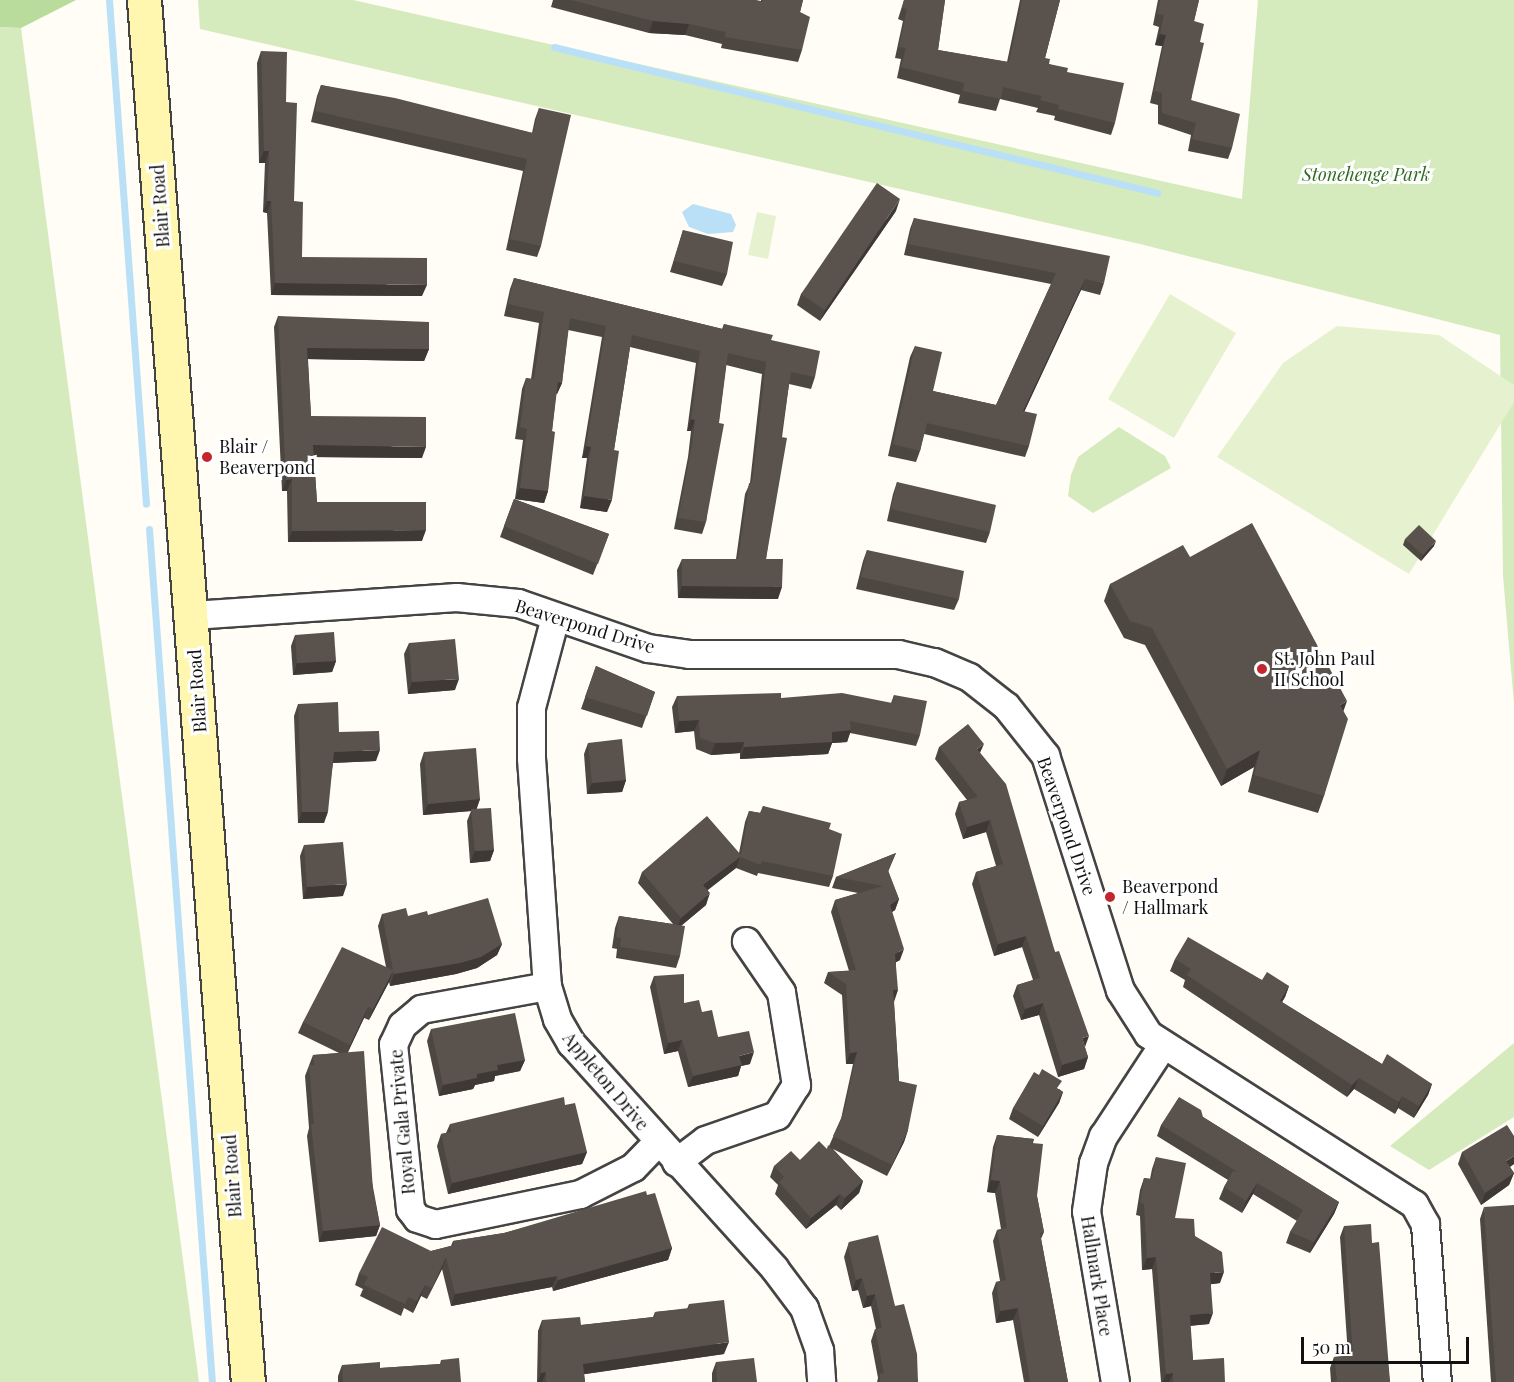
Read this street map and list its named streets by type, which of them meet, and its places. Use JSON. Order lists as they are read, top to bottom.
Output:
{
  "streets": {
    "main road": ["Blair Road"],
    "street": [
      "Beaverpond Drive",
      "Appleton Drive",
      "Royal Gala Private",
      "Hallmark Place"
    ]
  },
  "crossings": [
    ["Blair Road", "Beaverpond Drive"],
    ["Beaverpond Drive", "Appleton Drive"],
    ["Beaverpond Drive", "Hallmark Place"],
    ["Appleton Drive", "Royal Gala Private"]
  ],
  "parks": ["Stonehenge Park"],
  "places": ["Blair / Beaverpond", "St. John Paul II School", "Beaverpond / Hallmark"],
  "scale_bar": "50 m"
}
